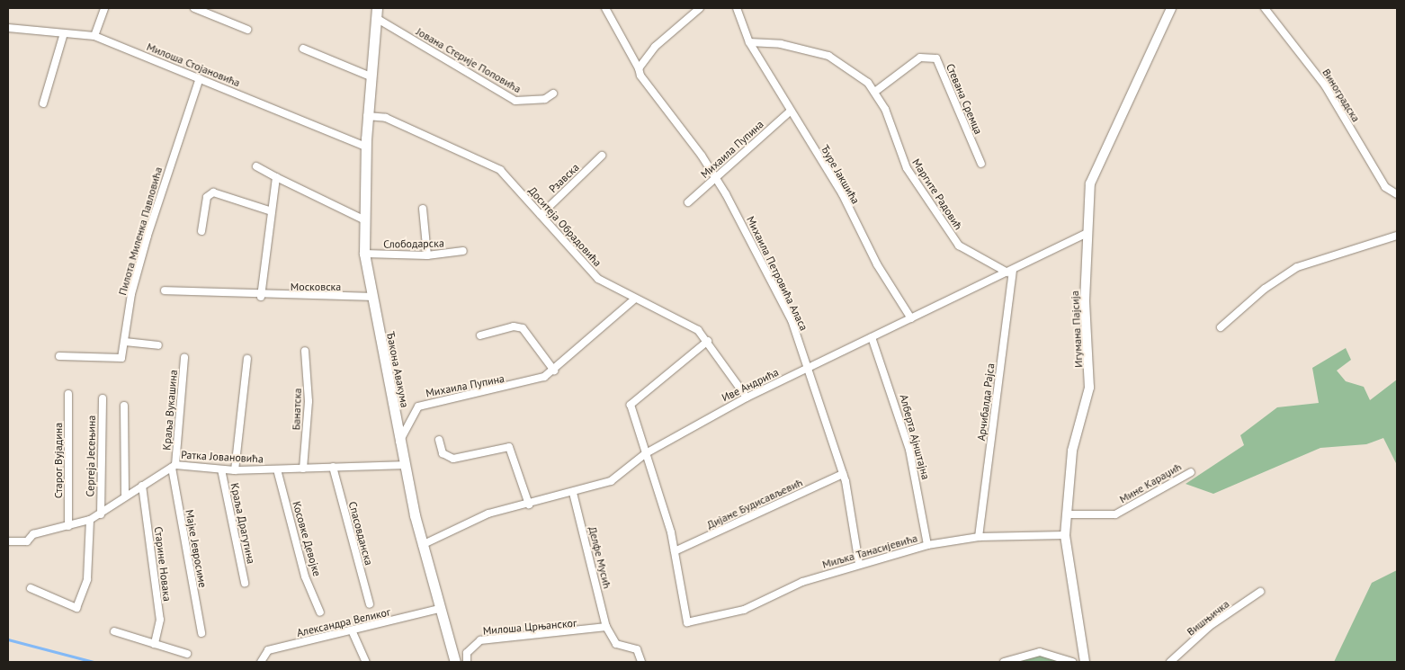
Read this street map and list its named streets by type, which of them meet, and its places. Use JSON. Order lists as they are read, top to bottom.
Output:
{
  "streets": {
    "main road": ["Ђакона Авакума"],
    "street": [
      "Јована Стерије Поповића",
      "Милоша Стојановића",
      "Виноградска",
      "Стевана Сремца",
      "Михаила Пупина",
      "Ђуре Јакшића",
      "Рзавска",
      "Маргите Радовић",
      "Доситеја Обрадовића",
      "Пилота Миленка Павловића",
      "Слободарска",
      "Михаила Петровића Аласа",
      "Московска",
      "Игумана Пајсија",
      "Иве Андрића",
      "Арчибалда Рајса",
      "Банатска",
      "Краља Вукашина",
      "Алберта Ајнштајна",
      "Сергеја Јесењина",
      "Ратка Јовановића",
      "Старог Вујадина",
      "Мине Караџић",
      "Дијане Будисављевић",
      "Краља Драгутина",
      "Спасовданска",
      "Косовке Девојке",
      "Мајке Јевросиме",
      "Миљка Танасијевића",
      "Делфе Мусић",
      "Старине Новака",
      "Вишњичка",
      "Александра Великог",
      "Милоша Црњанског"
    ]
  },
  "crossings": [
    ["Јована Стерије Поповића", "Ђакона Авакума"],
    ["Милоша Стојановића", "Пилота Миленка Павловића"],
    ["Милоша Стојановића", "Ђакона Авакума"],
    ["Стевана Сремца", "Маргите Радовић"],
    ["Михаила Пупина", "Ђуре Јакшића"],
    ["Михаила Пупина", "Доситеја Обрадовића"],
    ["Михаила Пупина", "Михаила Петровића Аласа"],
    ["Михаила Пупина", "Ђакона Авакума"],
    ["Ђуре Јакшића", "Иве Андрића"],
    ["Рзавска", "Доситеја Обрадовића"],
    ["Маргите Радовић", "Иве Андрића"],
    ["Маргите Радовић", "Арчибалда Рајса"],
    ["Доситеја Обрадовића", "Ђакона Авакума"],
    ["Доситеја Обрадовића", "Иве Андрића"],
    ["Слободарска", "Ђакона Авакума"],
    ["Михаила Петровића Аласа", "Иве Андрића"],
    ["Михаила Петровића Аласа", "Дијане Будисављевић"],
    ["Михаила Петровића Аласа", "Миљка Танасијевића"],
    ["Московска", "Ђакона Авакума"],
    ["Игумана Пајсија", "Иве Андрића"],
    ["Игумана Пајсија", "Мине Караџић"],
    ["Игумана Пајсија", "Миљка Танасијевића"],
    ["Ђакона Авакума", "Иве Андрића"],
    ["Ђакона Авакума", "Ратка Јовановића"],
    ["Ђакона Авакума", "Александра Великог"],
    ["Иве Андрића", "Арчибалда Рајса"],
    ["Иве Андрића", "Алберта Ајнштајна"],
    ["Иве Андрића", "Делфе Мусић"],
    ["Арчибалда Рајса", "Миљка Танасијевића"],
    ["Банатска", "Ратка Јовановића"],
    ["Краља Вукашина", "Ратка Јовановића"],
    ["Краља Вукашина", "Мајке Јевросиме"],
    ["Алберта Ајнштајна", "Миљка Танасијевића"],
    ["Сергеја Јесењина", "Ратка Јовановића"],
    ["Ратка Јовановића", "Старог Вујадина"],
    ["Ратка Јовановића", "Краља Драгутина"],
    ["Ратка Јовановића", "Спасовданска"],
    ["Ратка Јовановића", "Косовке Девојке"],
    ["Ратка Јовановића", "Мајке Јевросиме"],
    ["Ратка Јовановића", "Старине Новака"],
    ["Дијане Будисављевић", "Миљка Танасијевића"],
    ["Делфе Мусић", "Милоша Црњанског"]
  ]
}
